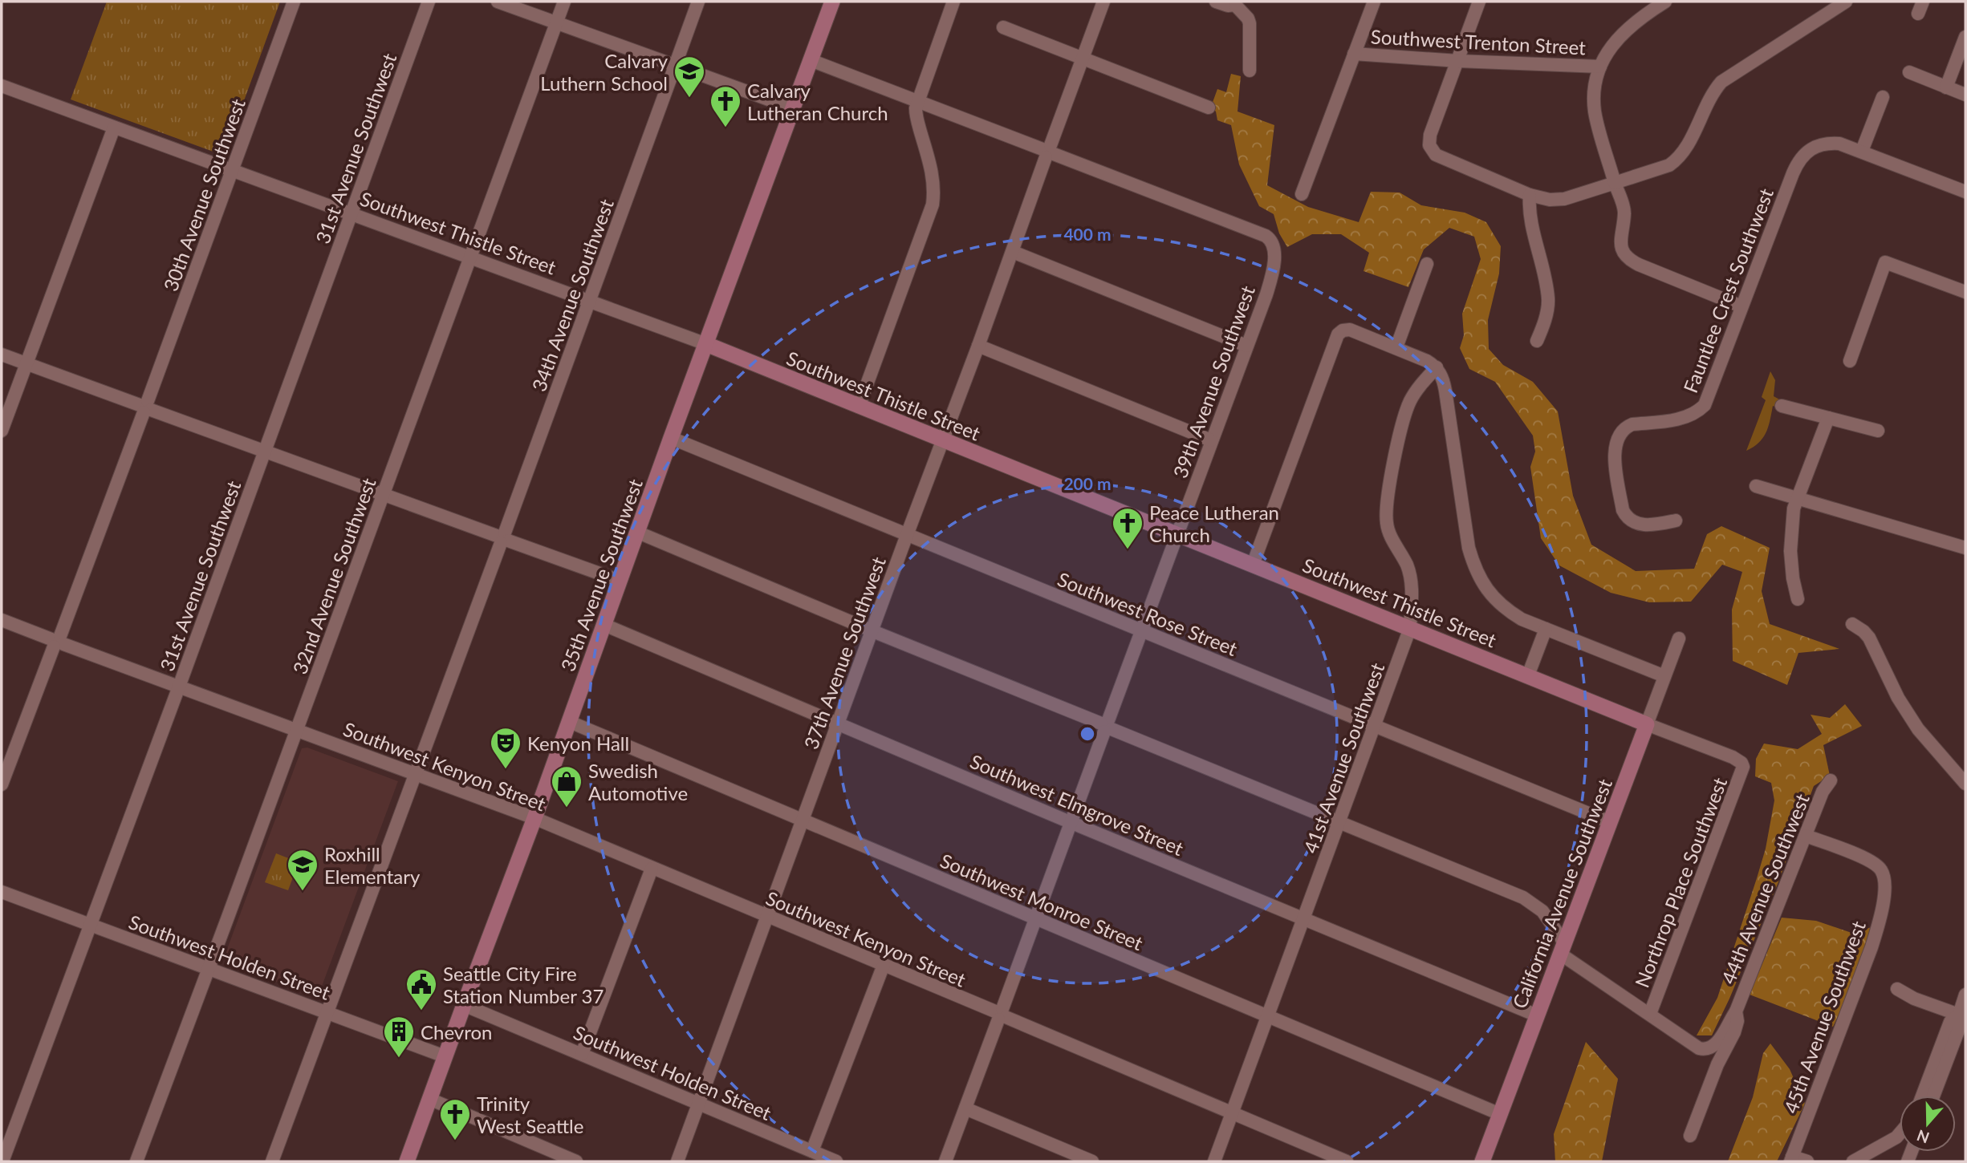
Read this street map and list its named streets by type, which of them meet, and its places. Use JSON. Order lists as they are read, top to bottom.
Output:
{
  "streets": {
    "main road": ["Southwest Thistle Street", "35th Avenue Southwest", "California Avenue Southwest"],
    "street": [
      "Southwest Trenton Street",
      "31st Avenue Southwest",
      "30th Avenue Southwest",
      "Fauntlee Crest Southwest",
      "34th Avenue Southwest",
      "39th Avenue Southwest",
      "32nd Avenue Southwest",
      "Southwest Rose Street",
      "37th Avenue Southwest",
      "41st Avenue Southwest",
      "Southwest Kenyon Street",
      "Southwest Elmgrove Street",
      "Northrop Place Southwest",
      "44th Avenue Southwest",
      "Southwest Monroe Street",
      "Southwest Holden Street",
      "45th Avenue Southwest"
    ]
  },
  "crossings": [
    ["31st Avenue Southwest", "Southwest Thistle Street"],
    ["31st Avenue Southwest", "Southwest Kenyon Street"],
    ["31st Avenue Southwest", "Southwest Holden Street"],
    ["30th Avenue Southwest", "Southwest Thistle Street"],
    ["30th Avenue Southwest", "Southwest Kenyon Street"],
    ["Southwest Thistle Street", "34th Avenue Southwest"],
    ["Southwest Thistle Street", "39th Avenue Southwest"],
    ["Southwest Thistle Street", "35th Avenue Southwest"],
    ["Southwest Thistle Street", "32nd Avenue Southwest"],
    ["Southwest Thistle Street", "37th Avenue Southwest"],
    ["Southwest Thistle Street", "41st Avenue Southwest"],
    ["Southwest Thistle Street", "Northrop Place Southwest"],
    ["Southwest Thistle Street", "California Avenue Southwest"],
    ["34th Avenue Southwest", "Southwest Kenyon Street"],
    ["34th Avenue Southwest", "Southwest Holden Street"],
    ["39th Avenue Southwest", "Southwest Rose Street"],
    ["39th Avenue Southwest", "37th Avenue Southwest"],
    ["39th Avenue Southwest", "Southwest Kenyon Street"],
    ["39th Avenue Southwest", "Southwest Elmgrove Street"],
    ["39th Avenue Southwest", "Southwest Monroe Street"],
    ["35th Avenue Southwest", "Southwest Rose Street"],
    ["35th Avenue Southwest", "Southwest Kenyon Street"],
    ["35th Avenue Southwest", "Southwest Elmgrove Street"],
    ["35th Avenue Southwest", "Southwest Monroe Street"],
    ["35th Avenue Southwest", "Southwest Holden Street"],
    ["32nd Avenue Southwest", "Southwest Kenyon Street"],
    ["32nd Avenue Southwest", "Southwest Holden Street"],
    ["Southwest Rose Street", "37th Avenue Southwest"],
    ["Southwest Rose Street", "41st Avenue Southwest"],
    ["Southwest Rose Street", "California Avenue Southwest"],
    ["37th Avenue Southwest", "Southwest Kenyon Street"],
    ["37th Avenue Southwest", "Southwest Elmgrove Street"],
    ["37th Avenue Southwest", "Southwest Monroe Street"],
    ["37th Avenue Southwest", "Southwest Holden Street"],
    ["41st Avenue Southwest", "Southwest Kenyon Street"],
    ["41st Avenue Southwest", "Southwest Elmgrove Street"],
    ["41st Avenue Southwest", "Southwest Monroe Street"],
    ["Southwest Elmgrove Street", "California Avenue Southwest"],
    ["Northrop Place Southwest", "44th Avenue Southwest"],
    ["44th Avenue Southwest", "45th Avenue Southwest"],
    ["California Avenue Southwest", "Southwest Monroe Street"]
  ],
  "places": {
    "school or university": ["Calvary Luthern School", "Roxhill Elementary"],
    "church": ["Calvary Lutheran Church", "Peace Lutheran Church", "Trinity West Seattle"],
    "theatre": ["Kenyon Hall"],
    "shop": ["Swedish Automotive"],
    "public building": ["Seattle City Fire Station Number 37"],
    "building": ["Chevron"]
  },
  "north": "bottom",
  "rings": ["400 m", "200 m"]
}
